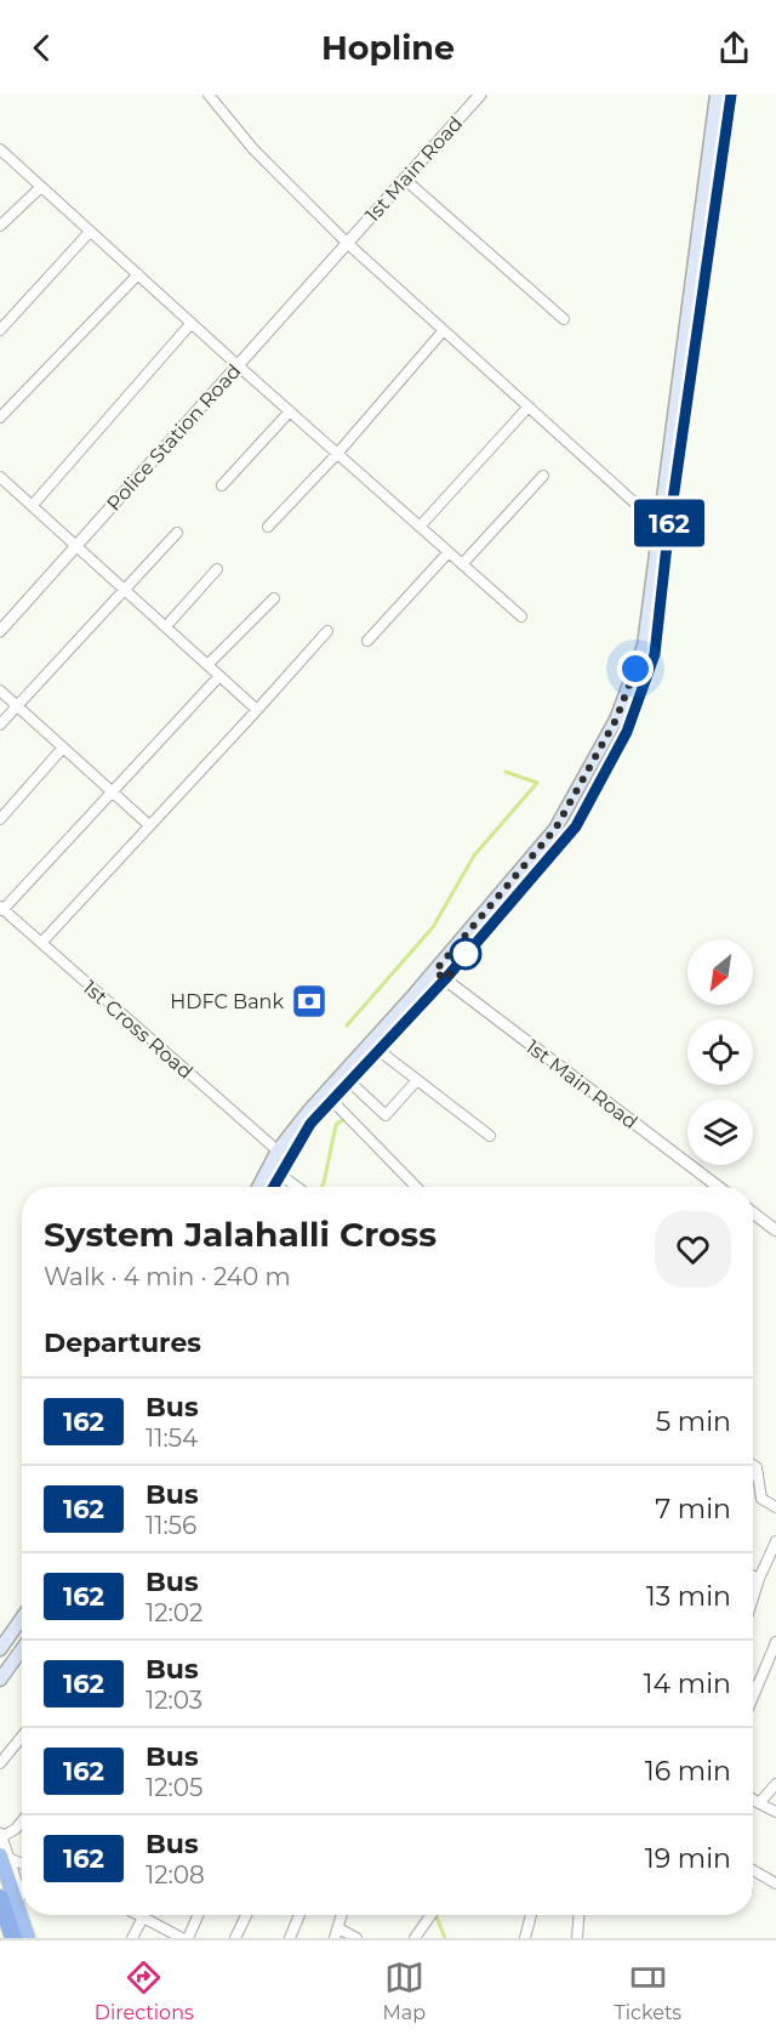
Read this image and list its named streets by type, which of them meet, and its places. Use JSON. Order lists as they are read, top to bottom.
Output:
{
  "streets": {
    "street": ["1st Main Road", "Police Station Road", "1st Cross Road"]
  },
  "crossings": [
    ["1st Main Road", "Police Station Road"]
  ],
  "places": {
    "bank": ["HDFC Bank"]
  },
  "lines": ["bus line 162"],
  "north": "bottom left",
  "page": {
    "header": "Hopline",
    "on_map": "162",
    "heading": [
      ["System Jalahalli Cross", "Walk · 4 min · 240 m"],
      "Departures"
    ],
    "list": [
      {
        "mark": "162",
        "name": "Bus",
        "note": "11:54",
        "value": "5 min"
      },
      {
        "mark": "162",
        "name": "Bus",
        "note": "11:56",
        "value": "7 min"
      },
      {
        "mark": "162",
        "name": "Bus",
        "note": "12:02",
        "value": "13 min"
      },
      {
        "mark": "162",
        "name": "Bus",
        "note": "12:03",
        "value": "14 min"
      },
      {
        "mark": "162",
        "name": "Bus",
        "note": "12:05",
        "value": "16 min"
      },
      {
        "mark": "162",
        "name": "Bus",
        "note": "12:08",
        "value": "19 min"
      }
    ],
    "tabs": ["Directions", "Map", "Tickets"]
  }
}
